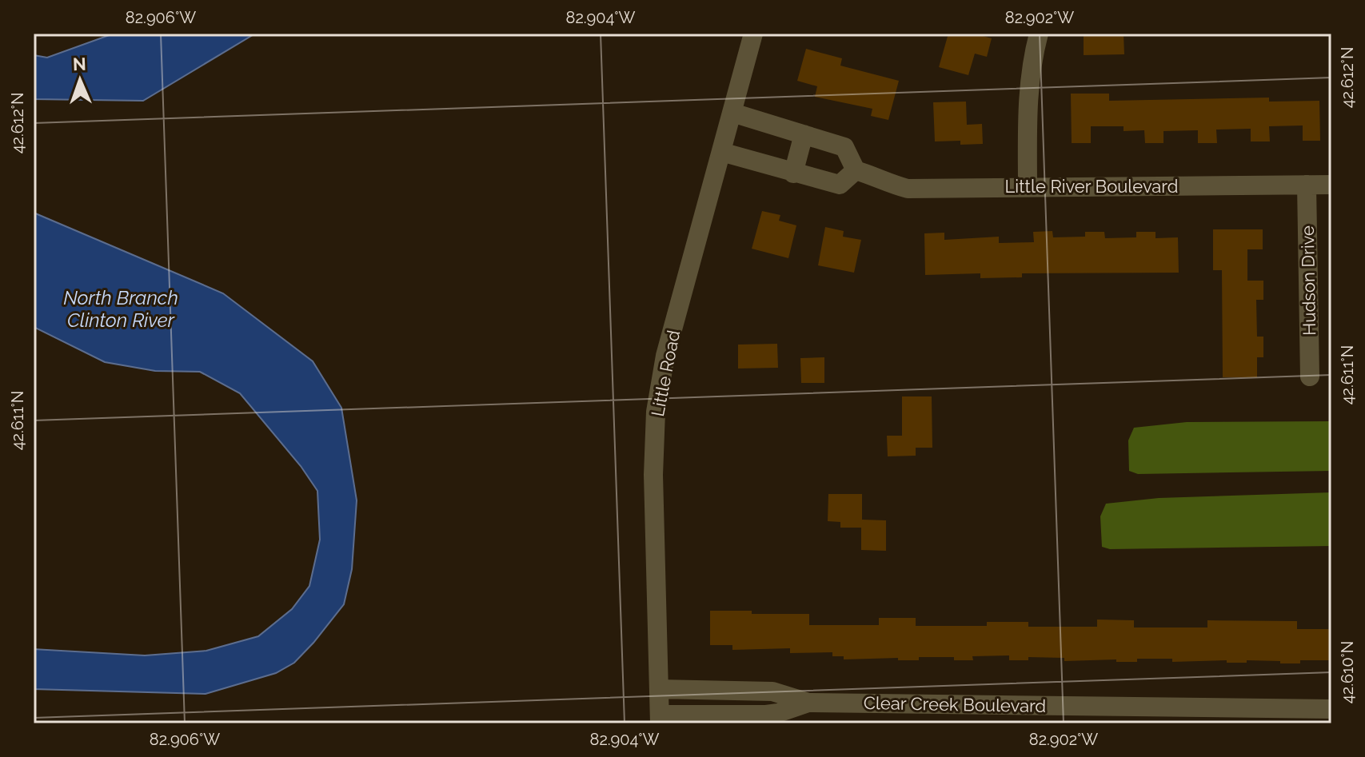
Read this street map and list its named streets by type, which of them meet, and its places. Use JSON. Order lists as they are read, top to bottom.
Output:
{
  "streets": {
    "street": [
      "Little River Boulevard",
      "Hudson Drive",
      "Little Road",
      "Clear Creek Boulevard"
    ]
  },
  "crossings": [
    ["Little River Boulevard", "Hudson Drive"],
    ["Little Road", "Clear Creek Boulevard"]
  ],
  "water": ["North Branch Clinton River"],
  "north": "top",
  "coordinates": [
    "82.906°W",
    "82.904°W",
    "82.902°W",
    "42.612°N",
    "42.611°N",
    "42.610°N"
  ]
}
